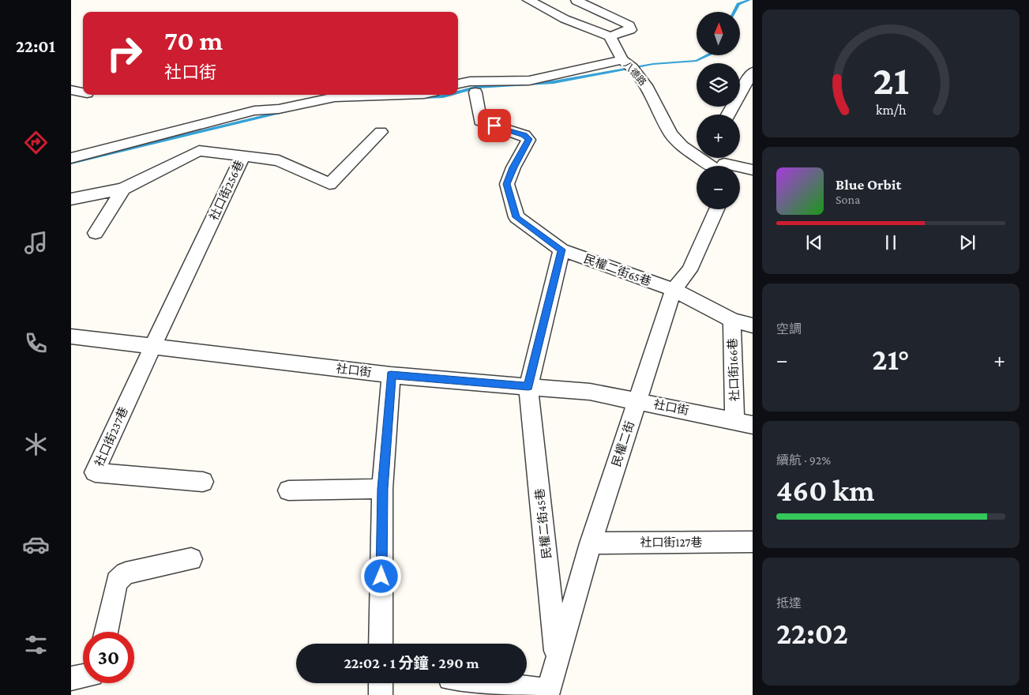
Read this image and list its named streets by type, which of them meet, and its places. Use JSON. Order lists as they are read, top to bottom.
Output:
{
  "streets": {
    "street": [
      "八德路",
      "社口街256巷",
      "民權二街65巷",
      "社口街166巷",
      "社口街",
      "社口街237巷",
      "民權二街",
      "民權二街45巷",
      "社口街127巷"
    ]
  },
  "crossings": [
    ["社口街256巷", "社口街"],
    ["社口街256巷", "社口街237巷"],
    ["民權二街65巷", "社口街166巷"],
    ["民權二街65巷", "民權二街"],
    ["民權二街65巷", "民權二街45巷"],
    ["社口街166巷", "社口街"],
    ["社口街", "社口街237巷"],
    ["社口街", "民權二街"],
    ["社口街", "民權二街45巷"],
    ["民權二街", "民權二街45巷"],
    ["民權二街", "社口街127巷"]
  ],
  "north": "top",
  "page": {
    "tabs": "22:01",
    "map_buttons": ["+", "−"],
    "turn": ["70 m", "社口街"],
    "song": ["Blue Orbit", "Sona"],
    "tile": [
      "空調",
      ["續航 · 92%", "460 km"],
      ["抵達", "22:02"]
    ],
    "heat": ["−", "21°", "+"],
    "limit": "30",
    "trip": "22:02 · 1 分鐘 · 290 m",
    "gauge": ["21", "km/h"]
  }
}
